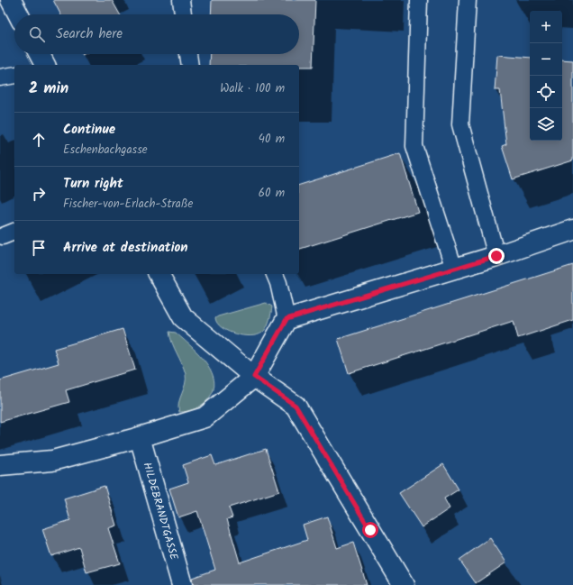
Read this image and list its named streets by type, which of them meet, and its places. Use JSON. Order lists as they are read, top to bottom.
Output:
{
  "streets": {
    "street": ["HILDEBRANDTGASSE"]
  },
  "page": {
    "map_buttons": ["+", "−"],
    "search": "Search here",
    "heading": ["2 min", "Walk · 100 m"],
    "list": [
      ["Continue", "Eschenbachgasse", "40 m"],
      ["Turn right", "Fischer-von-Erlach-Straße", "60 m"],
      "Arrive at destination"
    ]
  }
}
